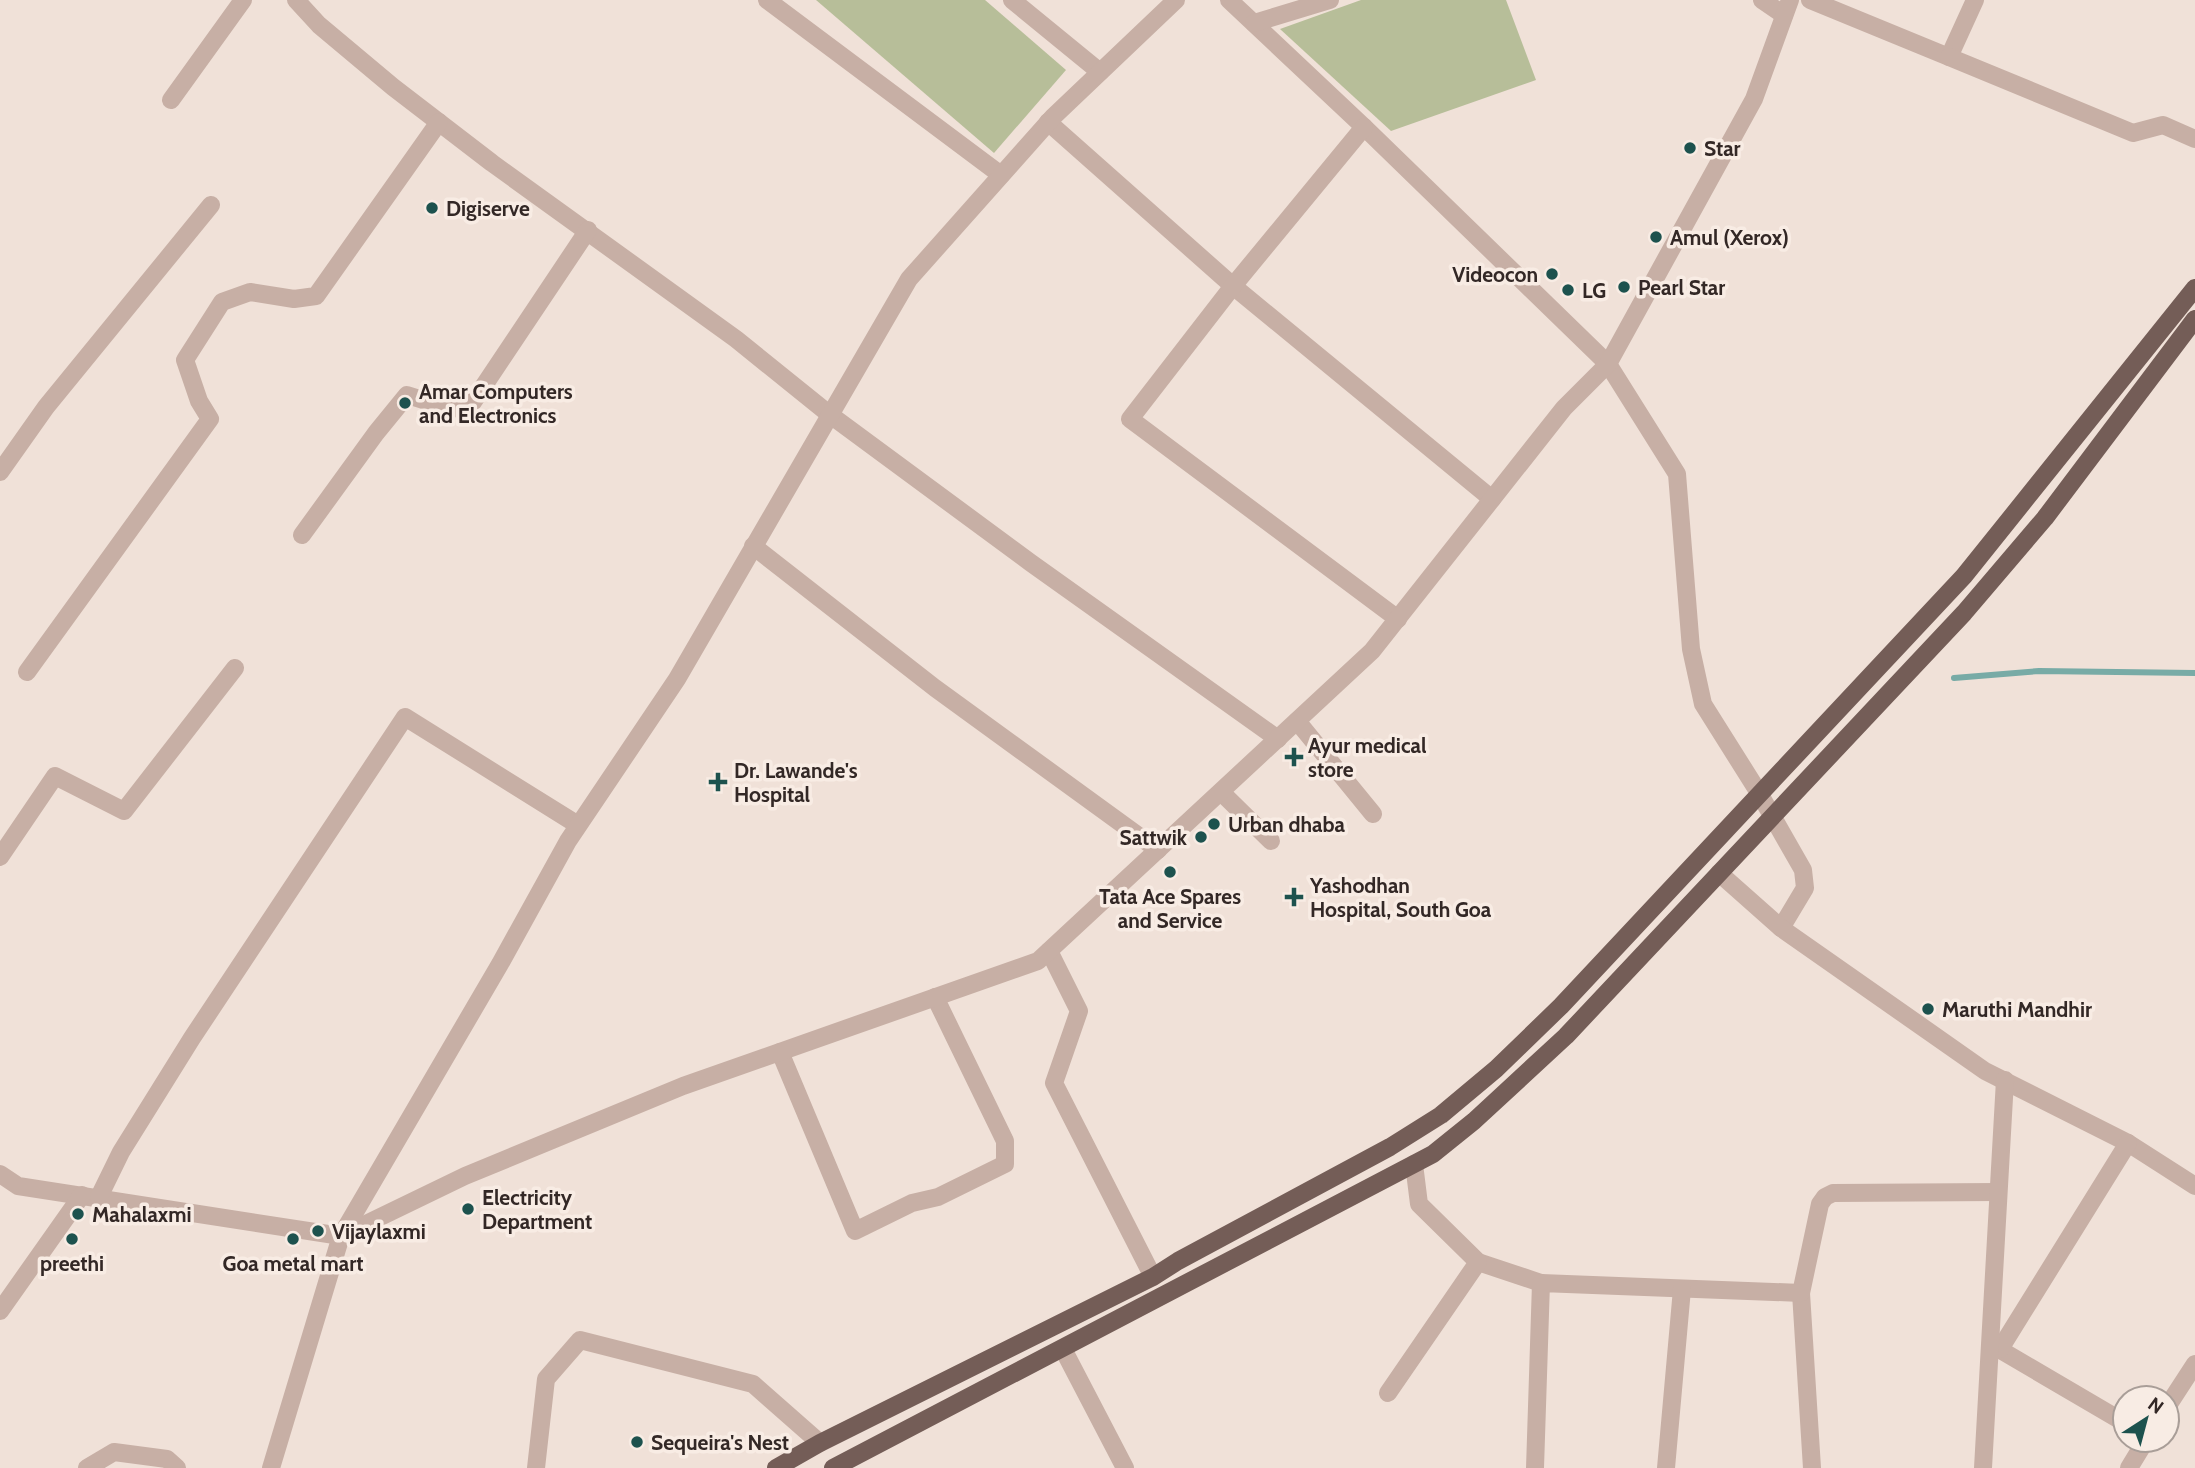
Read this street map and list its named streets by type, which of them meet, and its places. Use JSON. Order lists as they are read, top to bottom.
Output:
{
  "places": {
    "other": [
      "Star",
      "Digiserve",
      "Amul (Xerox)",
      "Videocon",
      "Pearl Star",
      "LG",
      "Amar Computers and Electronics",
      "Urban dhaba",
      "Sattwik",
      "Tata Ace Spares and Service",
      "Maruthi Mandhir",
      "Electricity Department",
      "Mahalaxmi",
      "Vijaylaxmi",
      "preethi",
      "Goa metal mart",
      "Sequeira's Nest"
    ],
    "health": ["Ayur medical store", "Dr. Lawande's Hospital", "Yashodhan Hospital, South Goa"]
  },
  "north": "top right"
}
